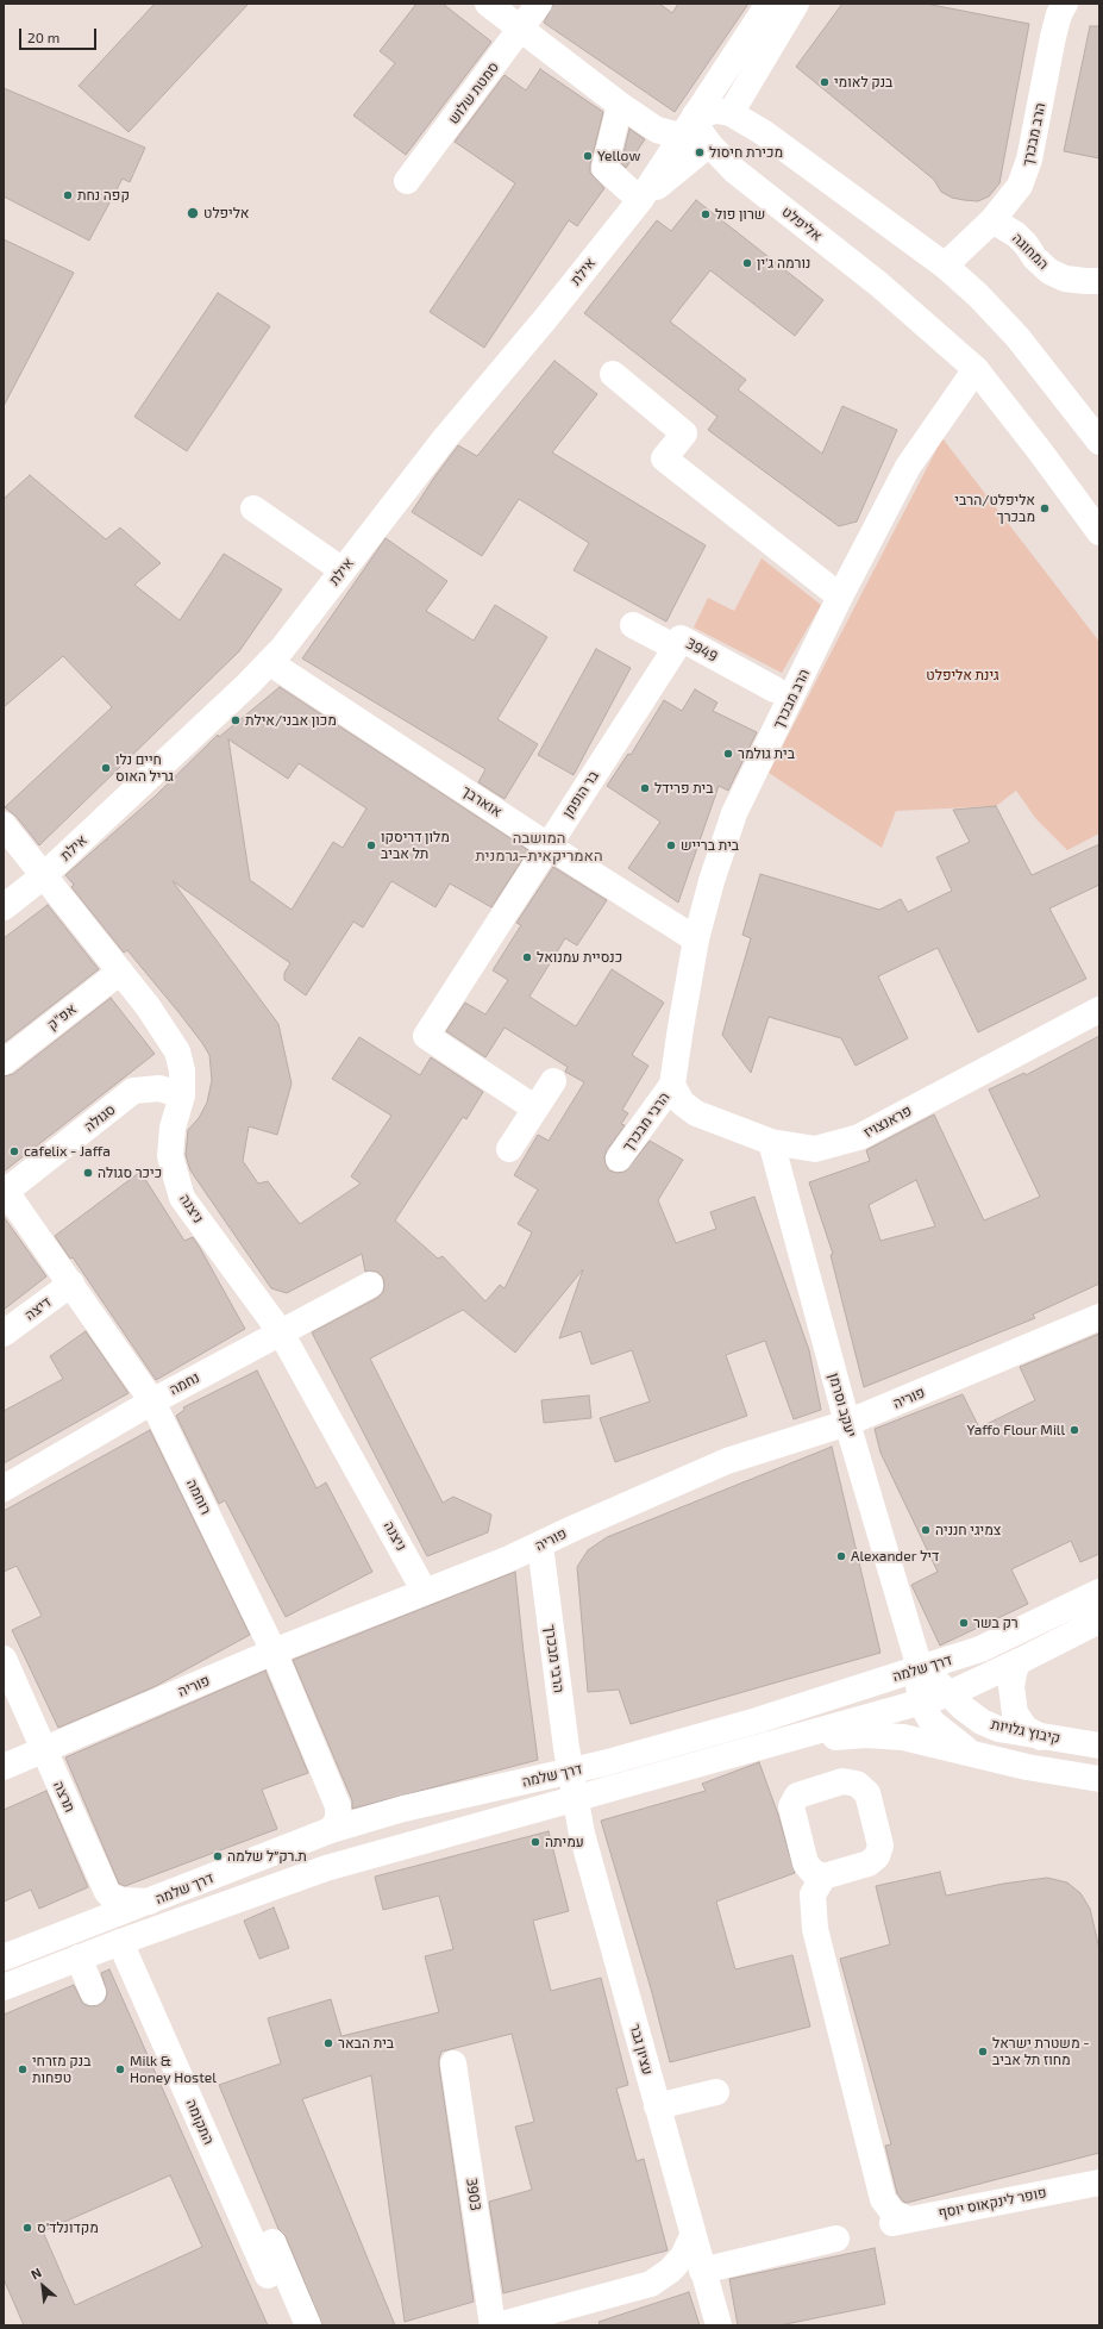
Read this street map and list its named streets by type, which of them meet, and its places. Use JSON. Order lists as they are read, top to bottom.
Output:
{
  "streets": {
    "street": [
      "סמטת שלוש",
      "הרב מבכרך",
      "אליפלט",
      "המחוגה",
      "אילת",
      "3949",
      "בר הופמן",
      "אוארבך",
      "אפ\"ק",
      "סגולה",
      "הרבי מבכרך",
      "פראנצויז",
      "ניצנה",
      "דיצה",
      "נחמה",
      "פוריה",
      "יעקב וסרמן",
      "רוחמה",
      "דרך שלמה",
      "קיבוץ גלויות",
      "תרצה",
      "עציון גבר",
      "התקומה",
      "3903",
      "פופר לינקאוס יוסף"
    ]
  },
  "crossings": [
    ["הרב מבכרך", "אליפלט"],
    ["הרב מבכרך", "המחוגה"],
    ["הרב מבכרך", "אוארבך"],
    ["הרב מבכרך", "הרבי מבכרך"],
    ["הרב מבכרך", "פראנצויז"],
    ["אליפלט", "אילת"],
    ["אילת", "אוארבך"],
    ["אילת", "ניצנה"],
    ["3949", "בר הופמן"],
    ["בר הופמן", "אוארבך"],
    ["אפ\"ק", "ניצנה"],
    ["סגולה", "ניצנה"],
    ["סגולה", "רוחמה"],
    ["הרבי מבכרך", "פראנצויז"],
    ["הרבי מבכרך", "פוריה"],
    ["הרבי מבכרך", "דרך שלמה"],
    ["הרבי מבכרך", "עציון גבר"],
    ["פראנצויז", "יעקב וסרמן"],
    ["ניצנה", "נחמה"],
    ["ניצנה", "פוריה"],
    ["דיצה", "רוחמה"],
    ["נחמה", "רוחמה"],
    ["פוריה", "יעקב וסרמן"],
    ["פוריה", "רוחמה"],
    ["פוריה", "תרצה"],
    ["יעקב וסרמן", "דרך שלמה"],
    ["יעקב וסרמן", "קיבוץ גלויות"],
    ["רוחמה", "דרך שלמה"],
    ["דרך שלמה", "קיבוץ גלויות"],
    ["דרך שלמה", "תרצה"],
    ["דרך שלמה", "עציון גבר"],
    ["דרך שלמה", "התקומה"]
  ],
  "districts": ["המושבה האמריקאית–גרמנית"],
  "parks": ["גינת אליפלט"],
  "places": [
    "בנק לאומי",
    "מכירת חיסול",
    "Yellow",
    "קפה נחת",
    "אליפלט",
    "שרון פול",
    "נורמה ג'ין",
    "אליפלט/הרבי מבכרך",
    "מכון אבני/אילת",
    "בית גולמר",
    "חיים נלו גריל האוס",
    "בית פרידל",
    "מלון דריסקו תל אביב",
    "בית ברייש",
    "כנסיית עמנואל",
    "cafelix - Jaffa",
    "כיכר סגולה",
    "Yaffo Flour Mill",
    "צמיגי חנניה",
    "Alexander דיל",
    "רק בשר",
    "עמיתה",
    "ת.רק״ל שלמה",
    "בית הבאר",
    "משטרת ישראל - מחוז תל אביב",
    "בנק מזרחי טפחות",
    "Milk & Honey Hostel",
    "מקדונלד'ס"
  ],
  "scale_bar": "20 m",
  "north": "top left"
}
